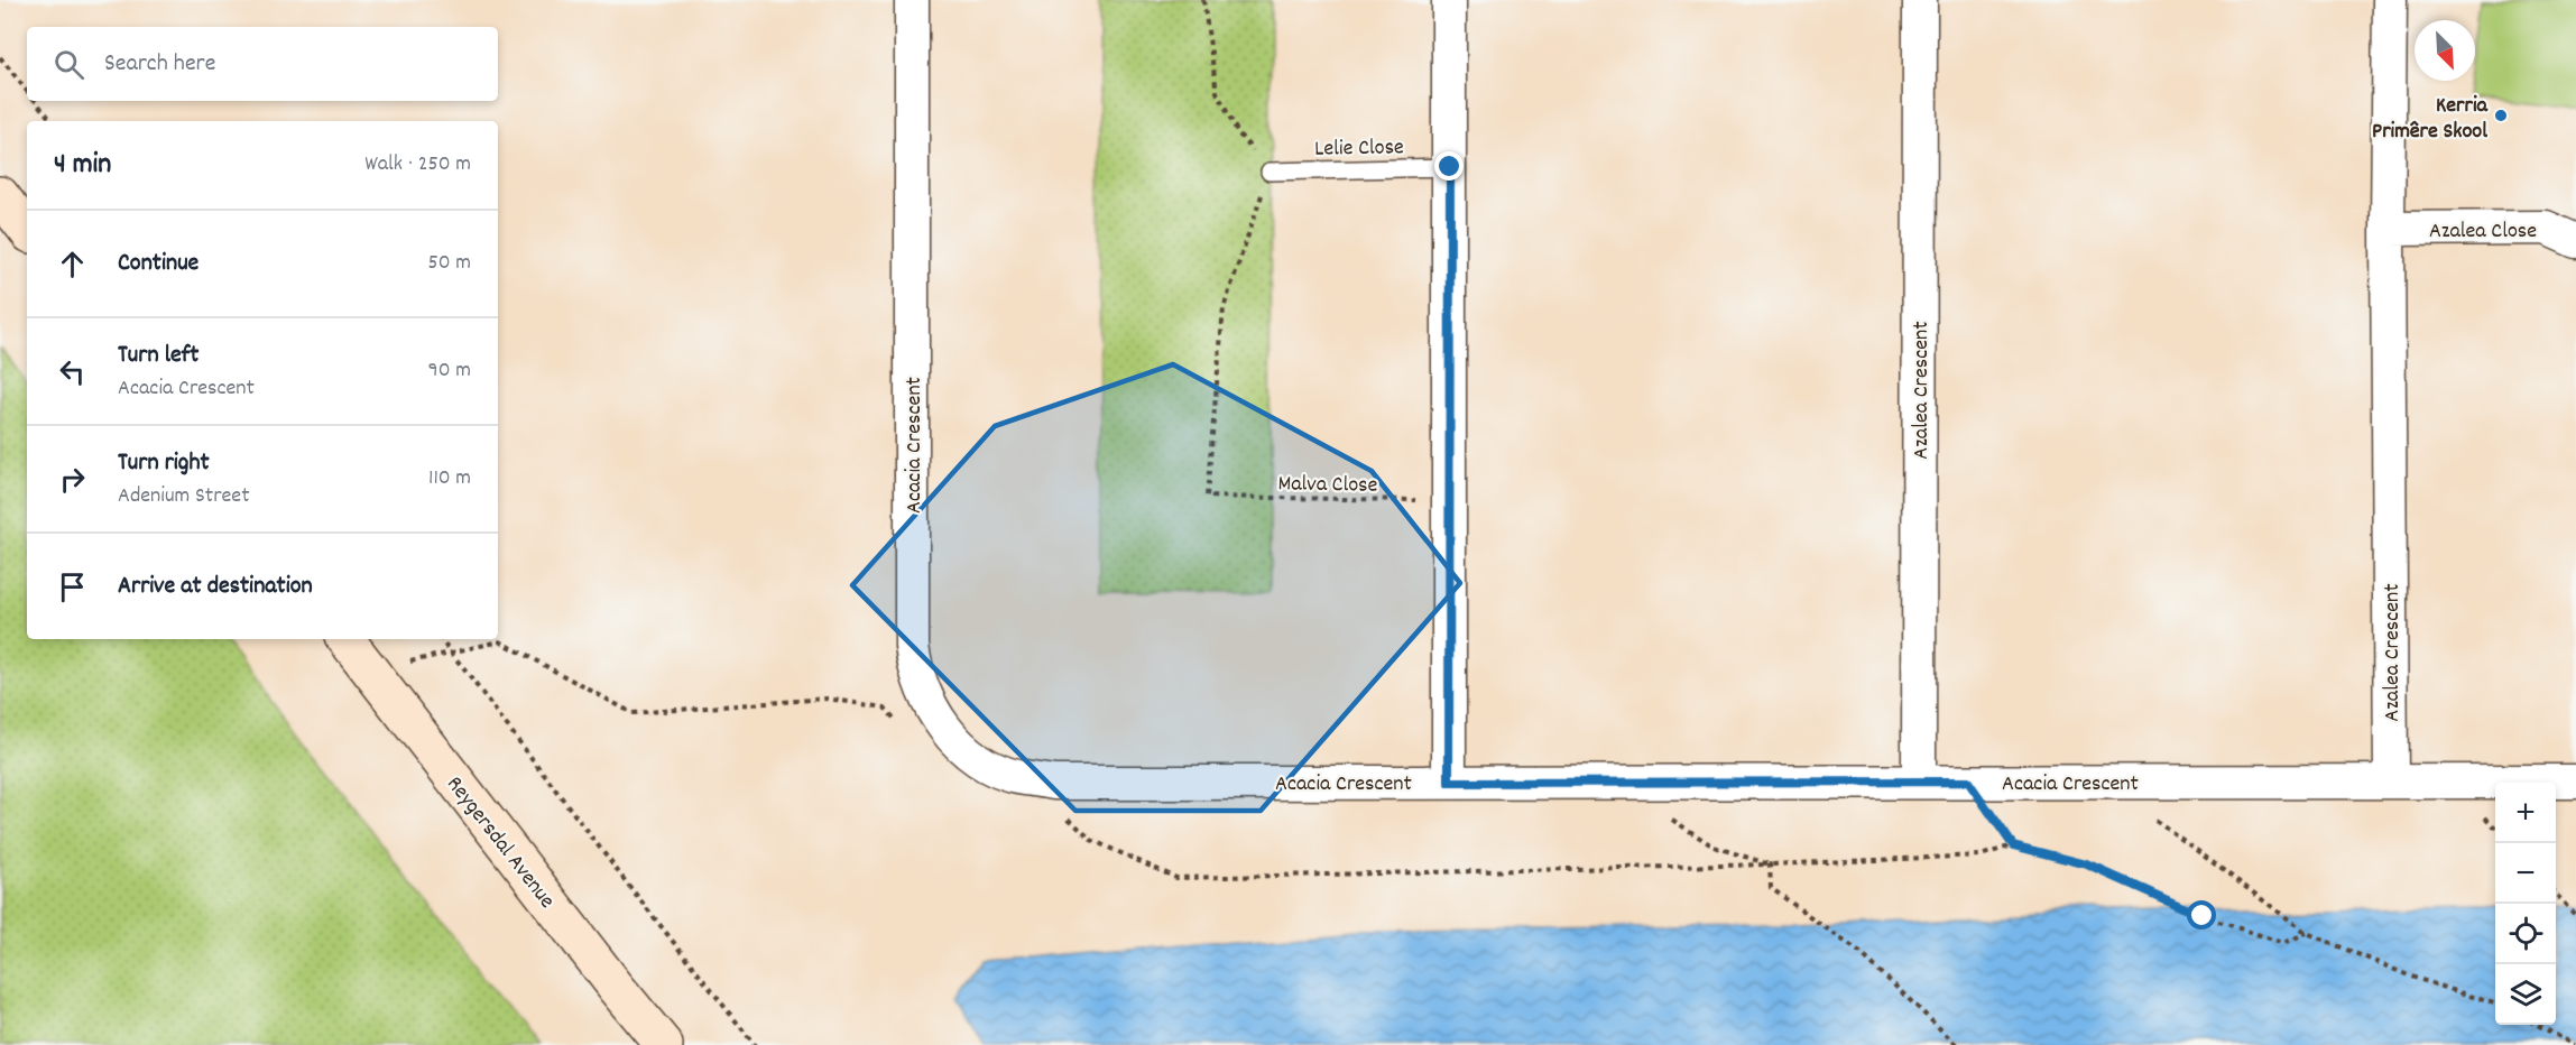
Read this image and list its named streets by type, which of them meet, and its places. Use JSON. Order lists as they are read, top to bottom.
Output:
{
  "streets": {
    "main road": ["Reygersdal Avenue"],
    "street": ["Azalea Close", "Azalea Crescent", "Acacia Crescent"],
    "lane": ["Lelie Close"],
    "path": ["Malva Close"]
  },
  "crossings": [
    ["Lelie Close", "Malva Close"],
    ["Azalea Close", "Azalea Crescent"],
    ["Azalea Crescent", "Acacia Crescent"]
  ],
  "places": ["Kerria Primêre Skool"],
  "north": "bottom right",
  "page": {
    "search": "Search here",
    "heading": ["4 min", "Walk · 250 m"],
    "list": [
      ["Continue", "50 m"],
      ["Turn left", "Acacia Crescent", "90 m"],
      ["Turn right", "Adenium Street", "110 m"],
      "Arrive at destination"
    ],
    "map_buttons": ["+", "−"]
  }
}
